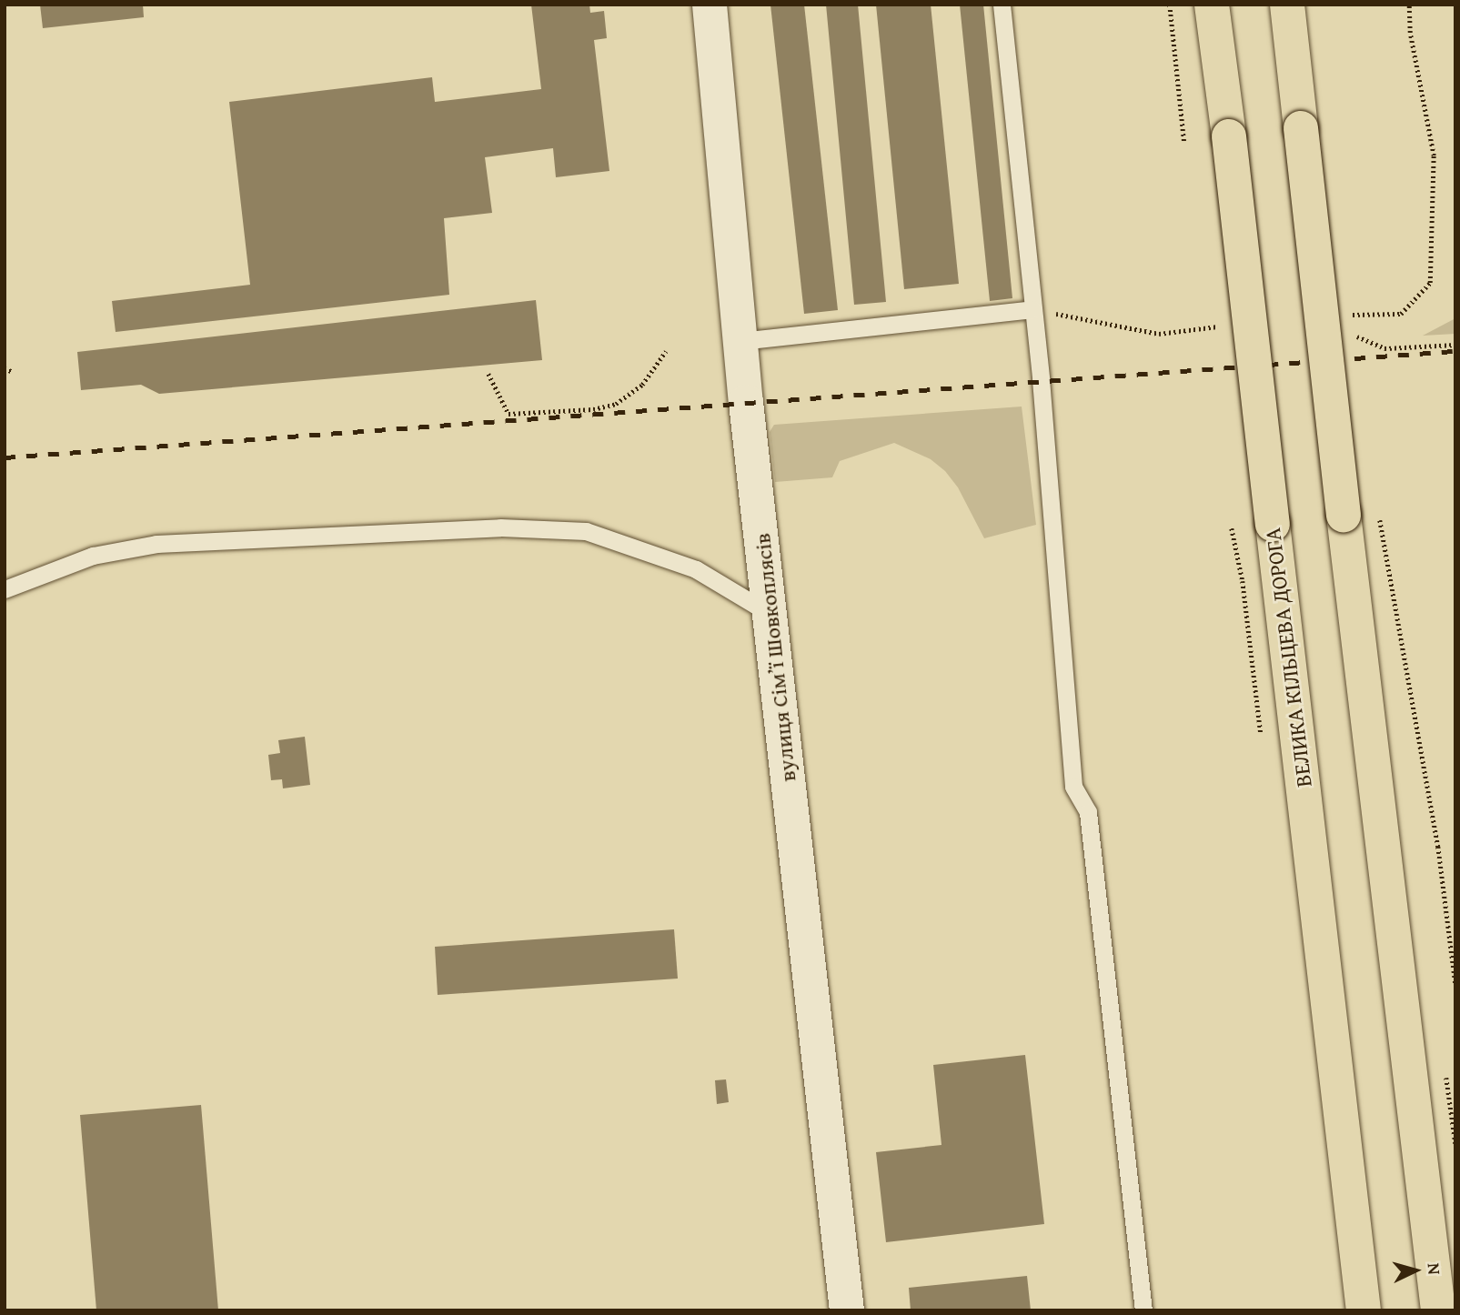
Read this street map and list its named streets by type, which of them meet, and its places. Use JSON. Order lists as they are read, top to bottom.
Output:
{
  "streets": {
    "main road": ["ВЕЛИКА КІЛЬЦЕВА ДОРОГА"],
    "street": ["вулиця Сімʼї Шовкоплясів"]
  },
  "north": "right"
}
